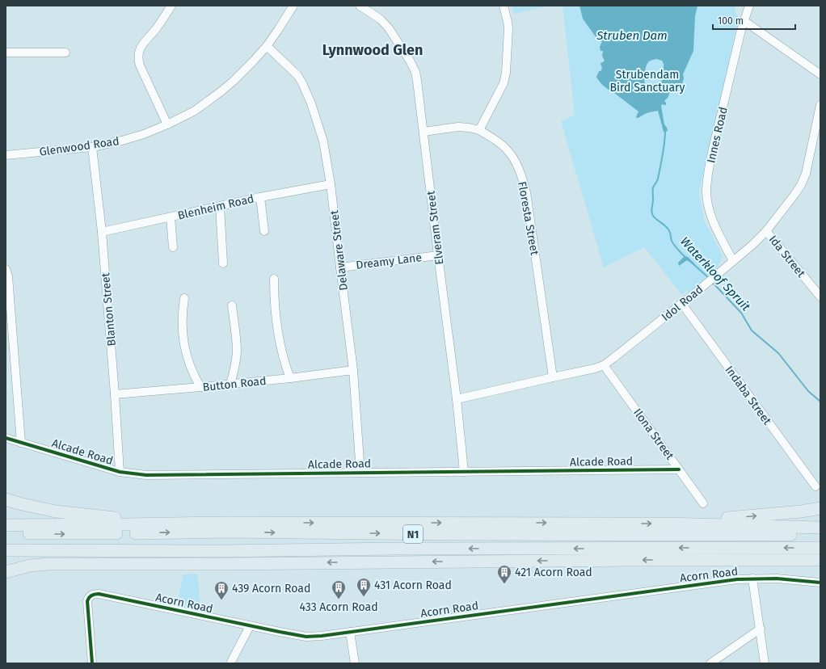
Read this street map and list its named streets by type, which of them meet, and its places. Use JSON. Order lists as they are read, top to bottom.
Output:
{
  "streets": {
    "highway": ["N1"],
    "street": [
      "Innes Road",
      "Glenwood Road",
      "Blenheim Road",
      "Floresta Street",
      "Elveram Street",
      "Delaware Street",
      "Ida Street",
      "Dreamy Lane",
      "Idol Road",
      "Blanton Street",
      "Button Road",
      "Indaba Street",
      "Ilona Street",
      "Alcade Road",
      "Acorn Road"
    ]
  },
  "crossings": [
    ["Innes Road", "Idol Road"],
    ["Glenwood Road", "Delaware Street"],
    ["Glenwood Road", "Blanton Street"],
    ["Blenheim Road", "Delaware Street"],
    ["Blenheim Road", "Blanton Street"],
    ["Floresta Street", "Idol Road"],
    ["Elveram Street", "Dreamy Lane"],
    ["Elveram Street", "Idol Road"],
    ["Elveram Street", "Alcade Road"],
    ["Delaware Street", "Dreamy Lane"],
    ["Delaware Street", "Button Road"],
    ["Delaware Street", "Alcade Road"],
    ["Ida Street", "Idol Road"],
    ["Idol Road", "Indaba Street"],
    ["Idol Road", "Ilona Street"],
    ["Blanton Street", "Button Road"],
    ["Blanton Street", "Alcade Road"],
    ["Ilona Street", "Alcade Road"]
  ],
  "districts": ["Lynnwood Glen"],
  "water": ["Struben Dam", "Waterkloof Spruit"],
  "parks": ["Strubendam Bird Sanctuary"],
  "places": {
    "building": [
      "421 Acorn Road",
      "431 Acorn Road",
      "433 Acorn Road",
      "439 Acorn Road"
    ]
  },
  "scale_bar": "100 m"
}
